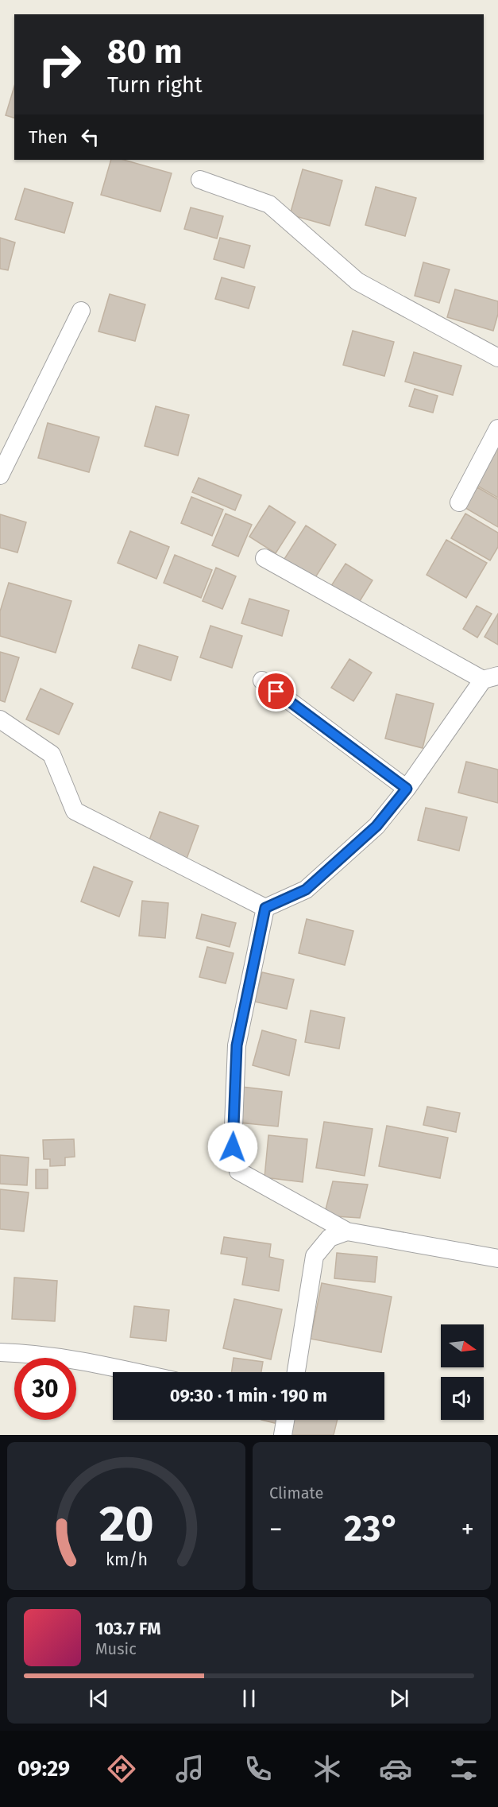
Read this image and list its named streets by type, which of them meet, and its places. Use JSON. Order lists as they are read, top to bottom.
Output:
{
  "north": "right",
  "page": {
    "turn": ["80 m", "Turn right"],
    "then": "Then",
    "limit": "30",
    "trip": "09:30 · 1 min · 190 m",
    "tile": "Climate",
    "heat": ["−", "23°", "+"],
    "song": ["103.7 FM", "Music"],
    "tabs": "09:29",
    "gauge": ["20", "km/h"]
  }
}
